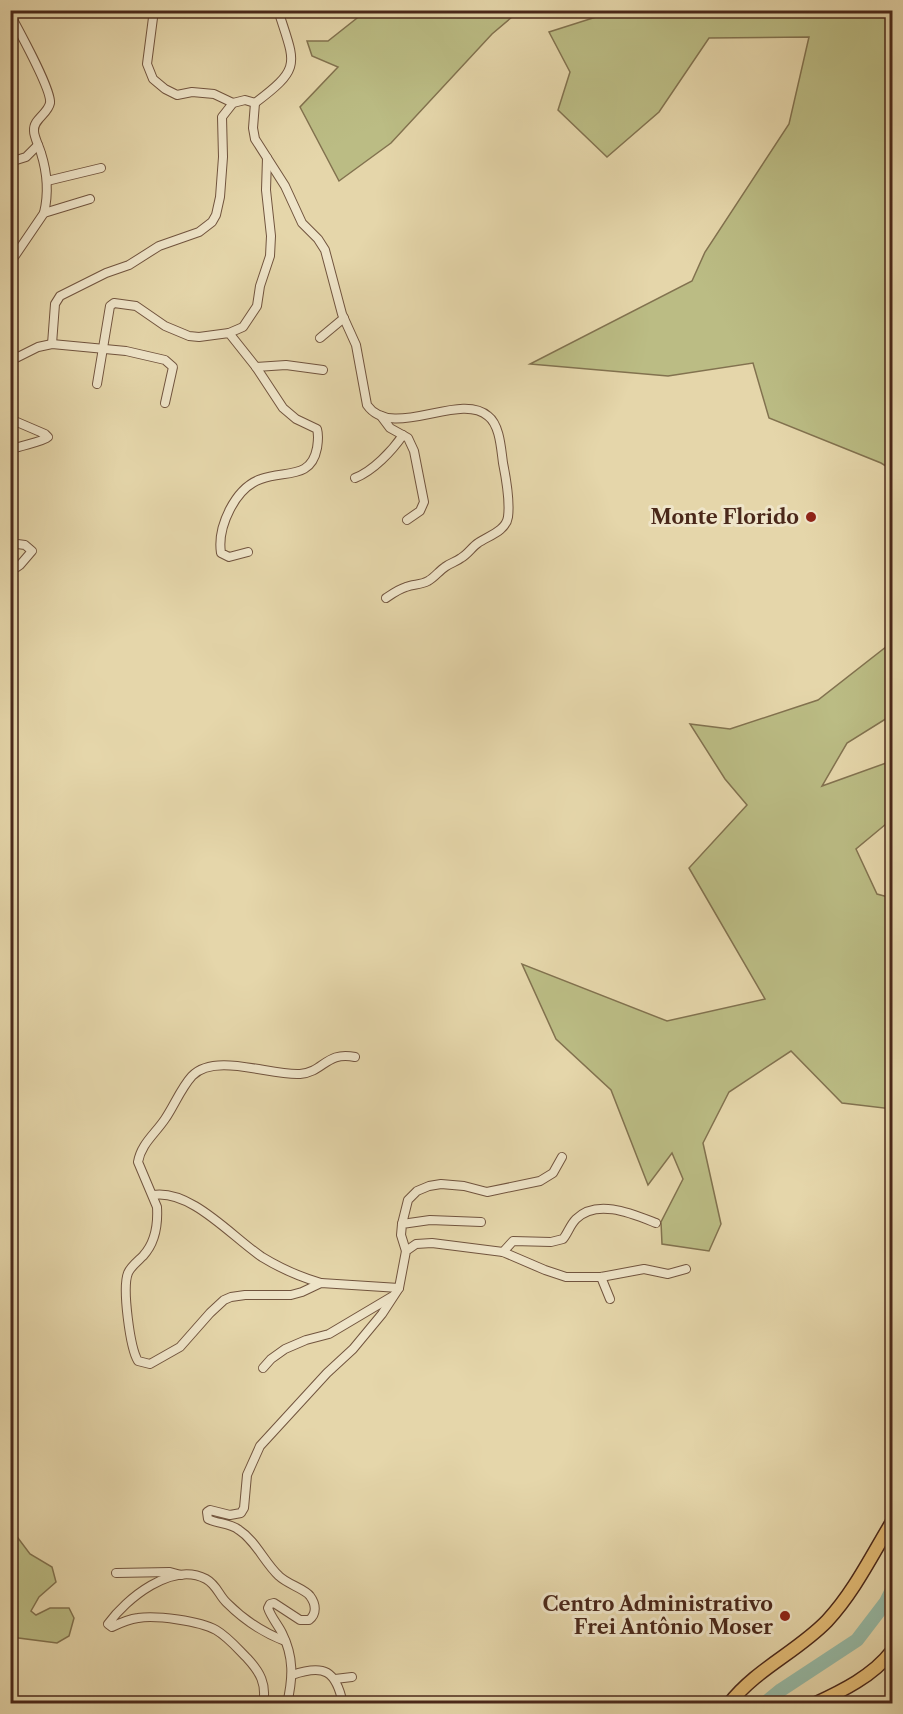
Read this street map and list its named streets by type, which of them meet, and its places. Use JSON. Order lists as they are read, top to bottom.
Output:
{
  "places": ["Monte Florido", "Centro Administrativo Frei Antônio Moser"]
}
